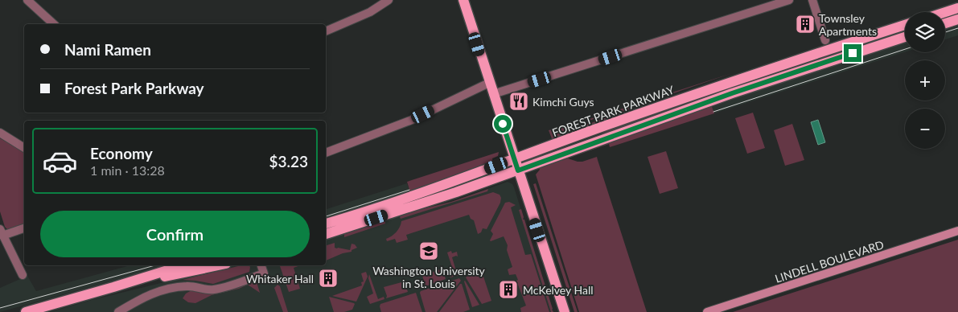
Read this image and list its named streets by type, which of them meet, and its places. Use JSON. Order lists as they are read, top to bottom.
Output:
{
  "streets": {
    "main road": ["FOREST PARK PARKWAY", "LINDELL BOULEVARD"]
  },
  "places": {
    "building": ["Townsley Apartments", "Whitaker Hall", "McKelvey Hall"],
    "restaurant": ["Kimchi Guys"],
    "school or university": ["Washington University in St. Louis"]
  },
  "page": {
    "map_buttons": ["+", "−"],
    "banner": ["Nami Ramen", "Forest Park Parkway"],
    "list": [
      {
        "name": "Economy",
        "note": "1 min · 13:28",
        "value": "$3.23"
      }
    ],
    "buttons": "Confirm"
  }
}
